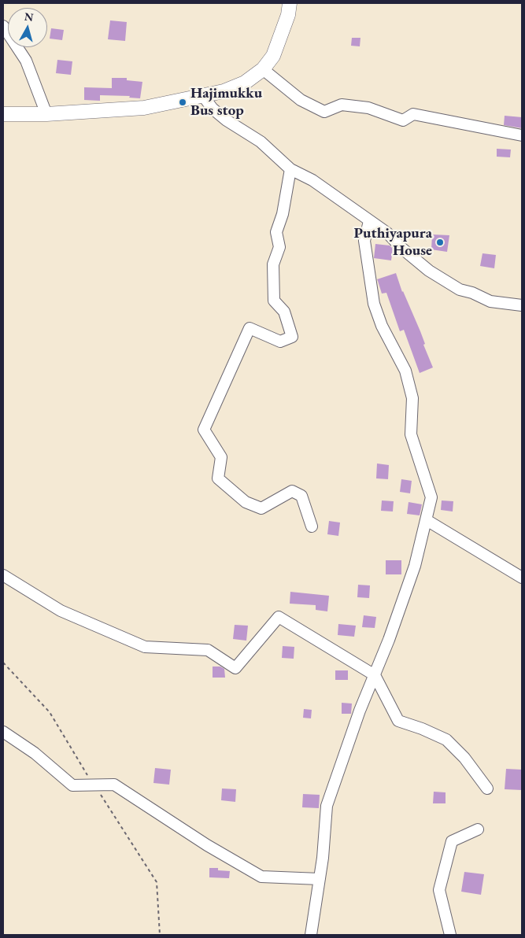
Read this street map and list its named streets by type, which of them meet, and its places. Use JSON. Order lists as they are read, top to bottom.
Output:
{
  "places": ["Hajimukku Bus stop", "Puthiyapura House"],
  "north": "top"
}
